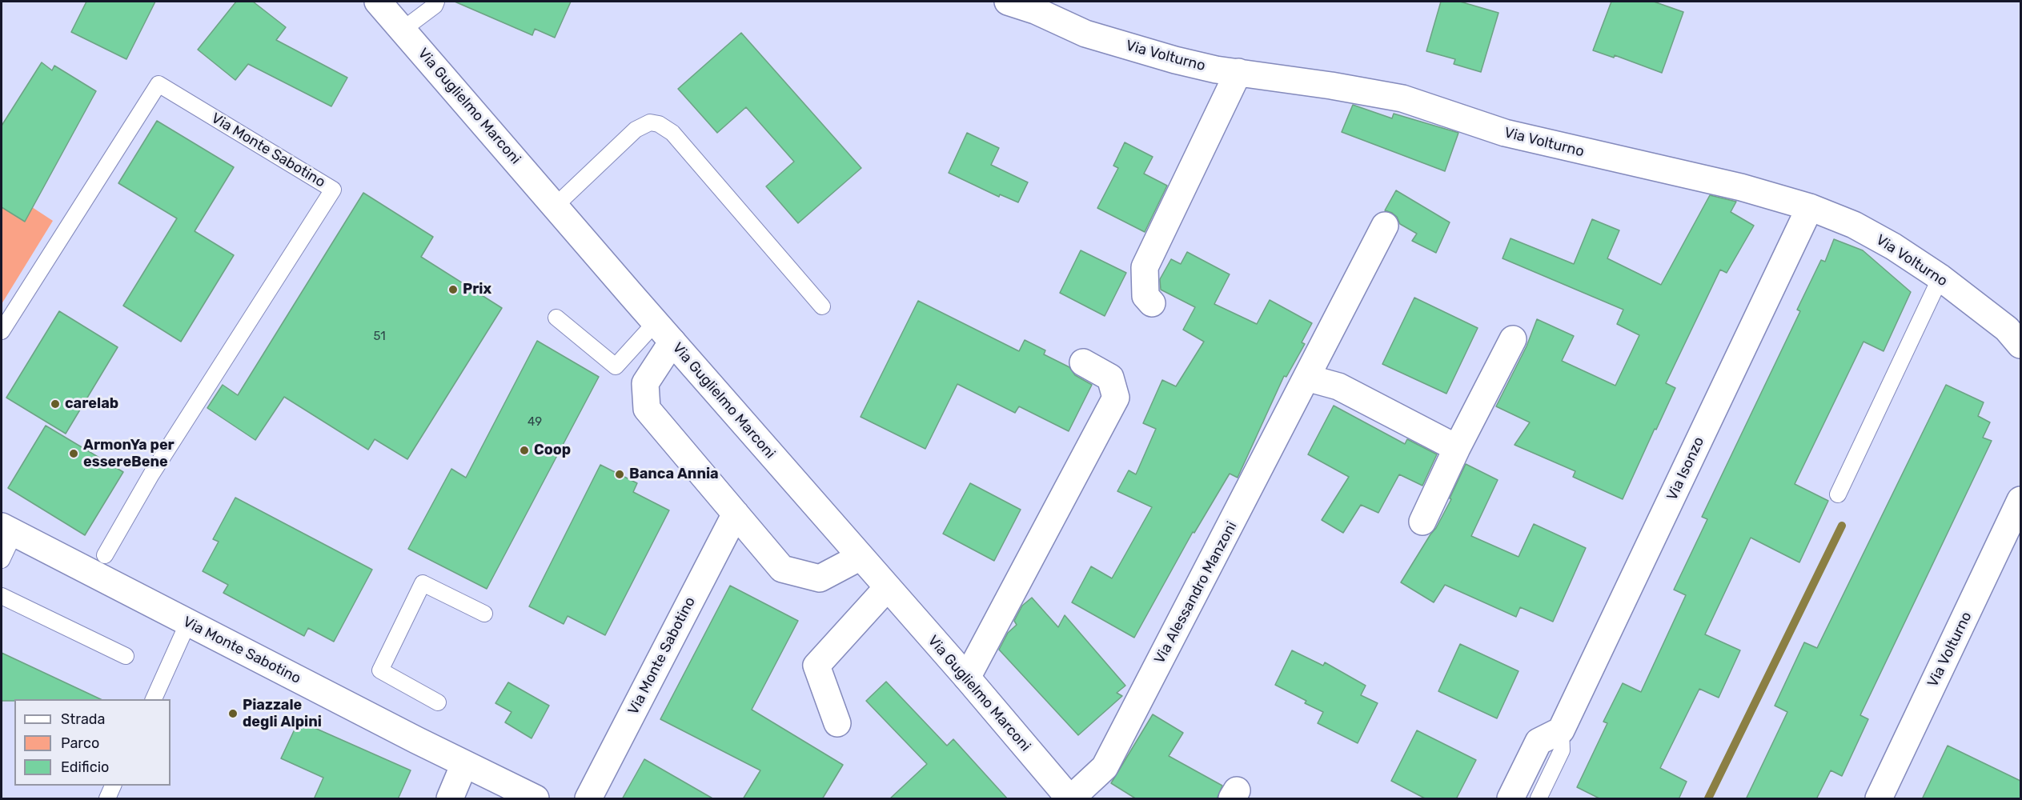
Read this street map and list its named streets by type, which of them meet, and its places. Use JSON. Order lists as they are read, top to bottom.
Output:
{
  "streets": {
    "street": [
      "Via Volturno",
      "Via Guglielmo Marconi",
      "Via Monte Sabotino",
      "Via Isonzo",
      "Via Alessandro Manzoni"
    ]
  },
  "crossings": [
    ["Via Volturno", "Via Isonzo"],
    ["Via Guglielmo Marconi", "Via Alessandro Manzoni"]
  ],
  "places": [
    "Prix",
    "carelab",
    "Coop",
    "ArmonYa per essereBene",
    "Banca Annia",
    "Piazzale degli Alpini"
  ],
  "house_numbers": ["51", "49"],
  "legend": ["Strada", "Parco", "Edificio"]
}
